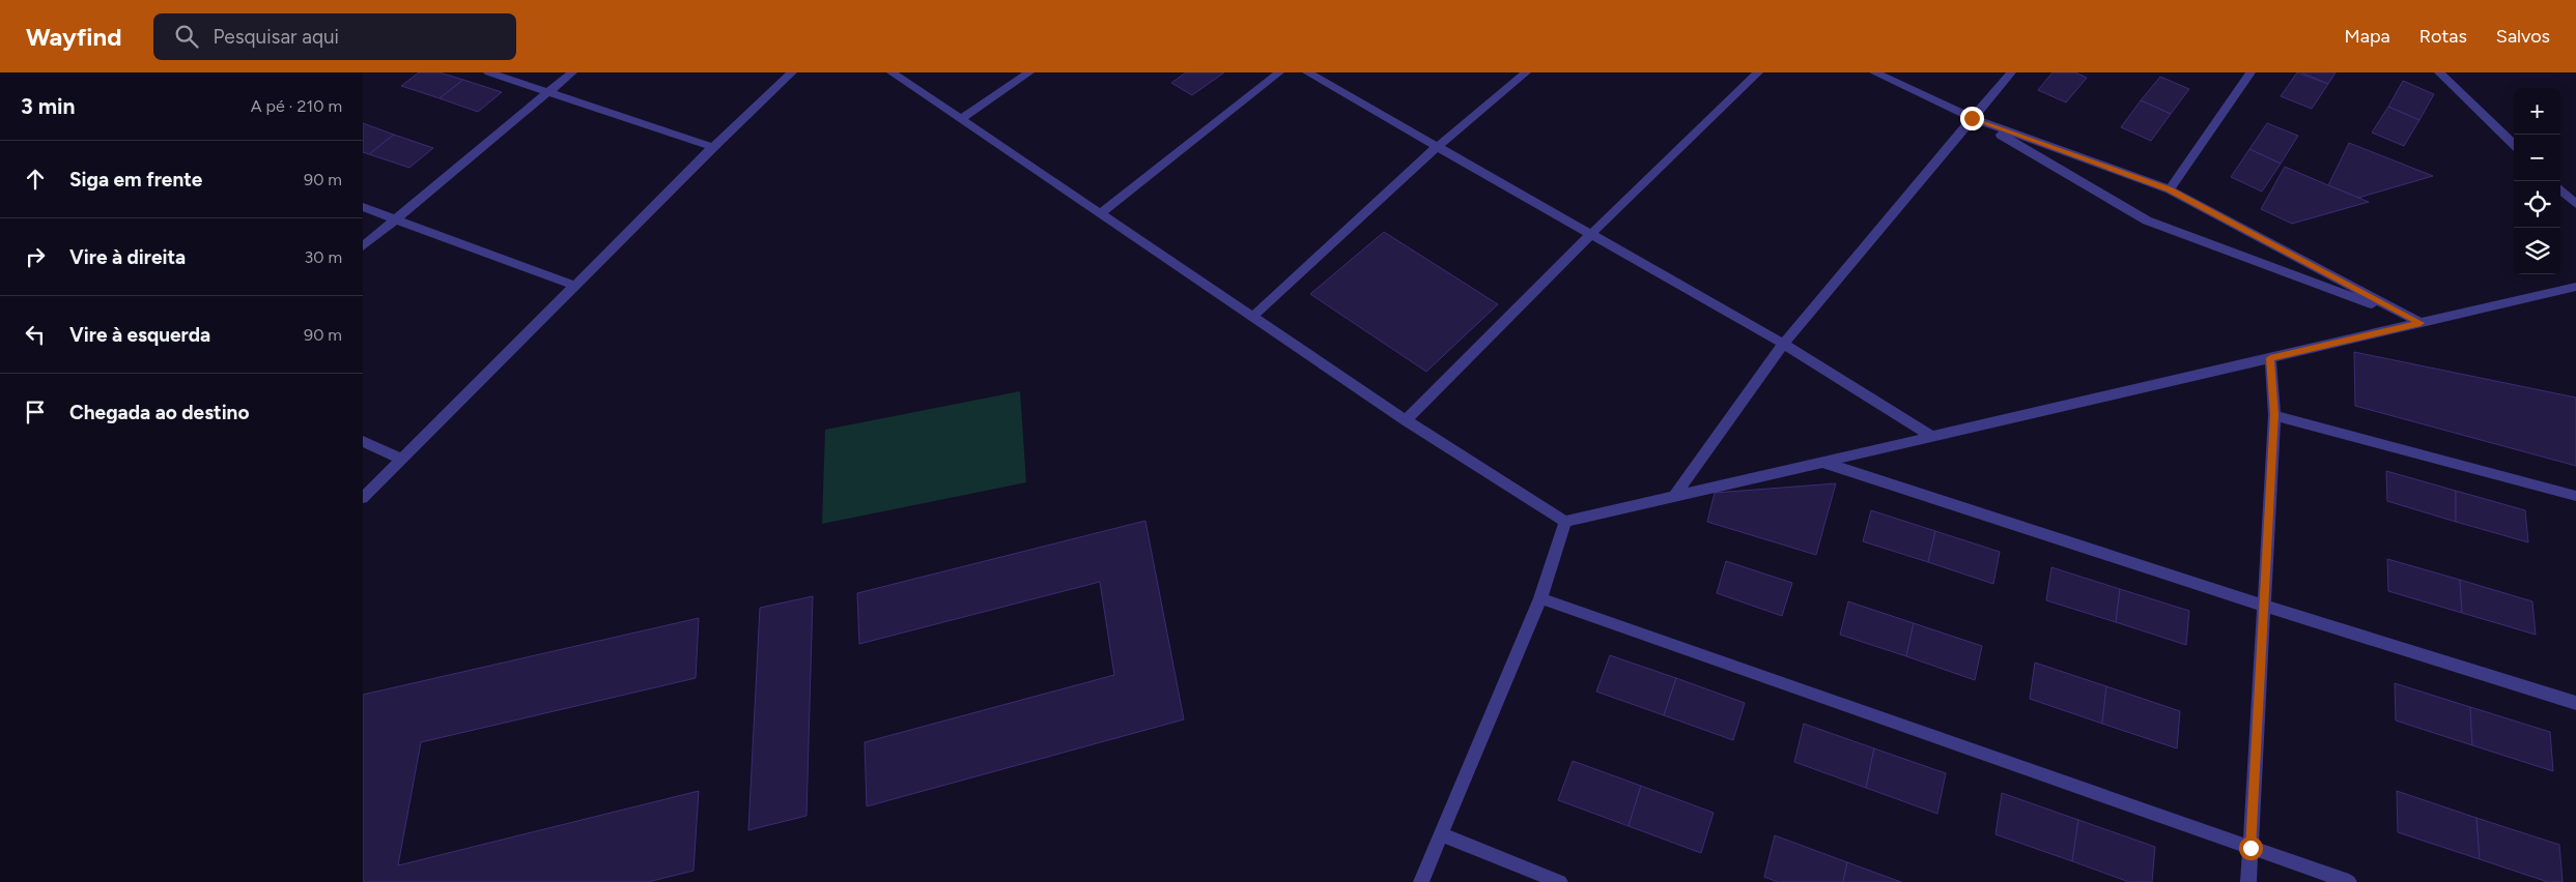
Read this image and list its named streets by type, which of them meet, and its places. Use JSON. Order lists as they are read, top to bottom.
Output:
{
  "page": {
    "header": "Wayfind",
    "search": "Pesquisar aqui",
    "nav": ["Mapa", "Rotas", "Salvos"],
    "heading": ["3 min", "A pé · 210 m"],
    "map_buttons": ["+", "−"],
    "list": [
      ["Siga em frente", "90 m"],
      ["Vire à direita", "30 m"],
      ["Vire à esquerda", "90 m"],
      "Chegada ao destino"
    ]
  }
}
